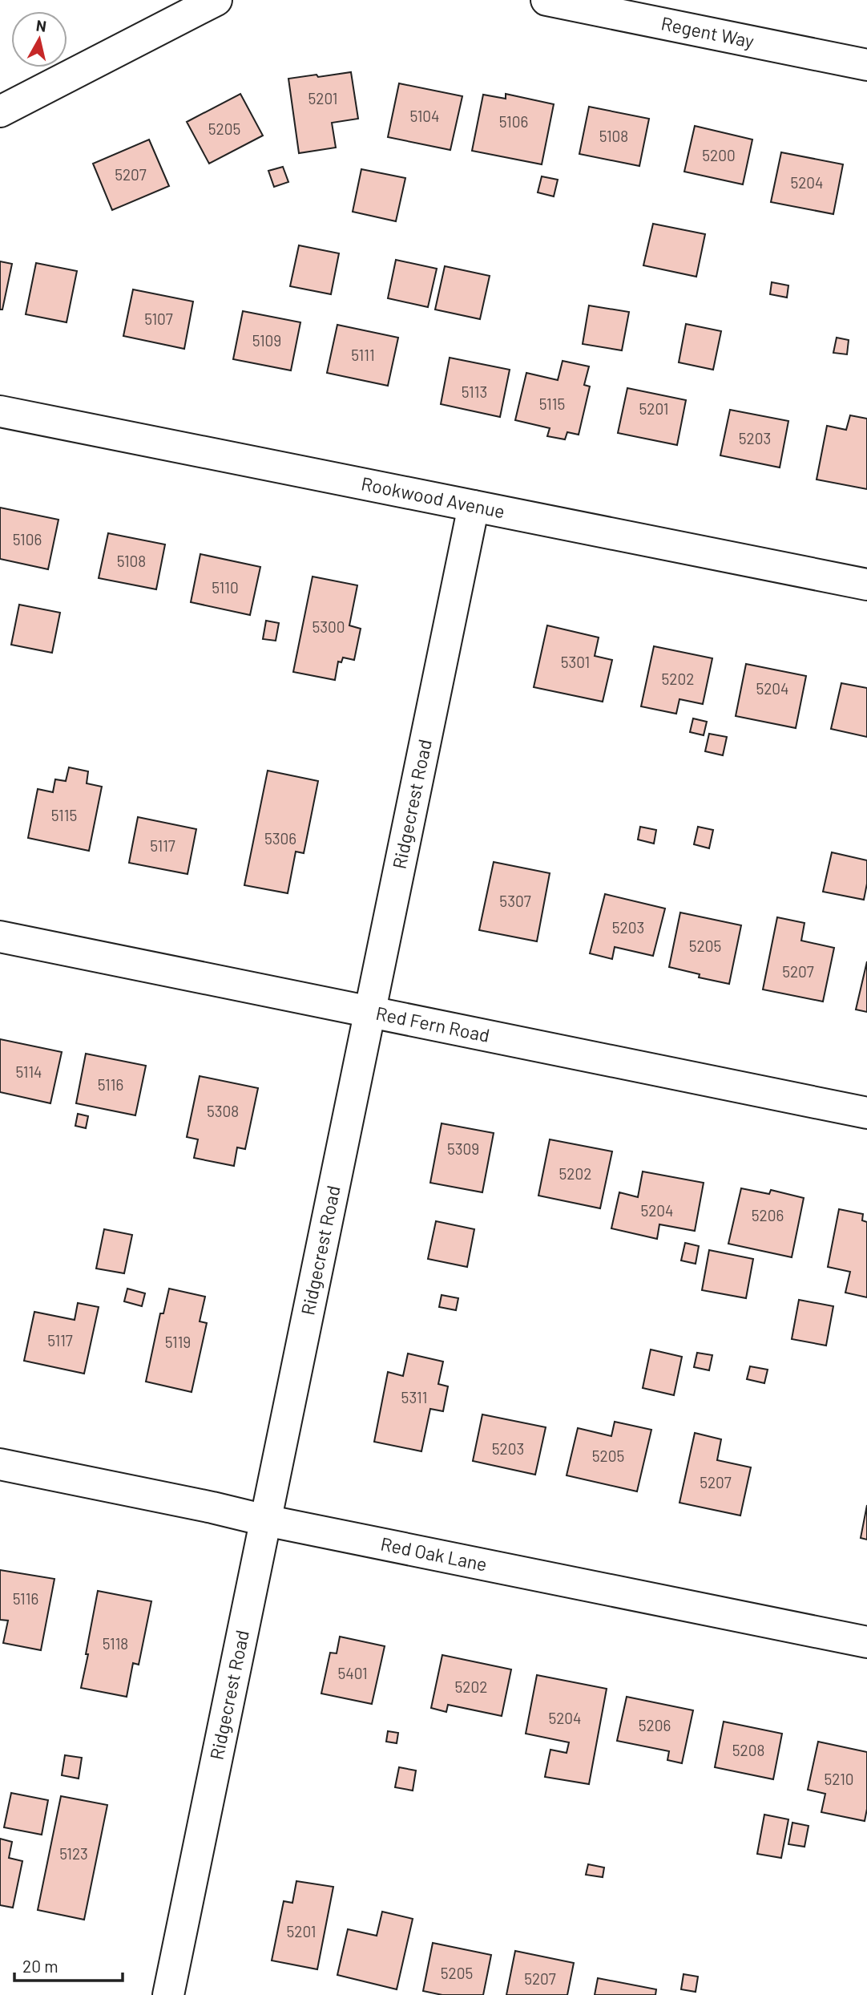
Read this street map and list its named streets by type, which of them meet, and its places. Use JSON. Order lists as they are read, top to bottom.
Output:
{
  "streets": {
    "street": [
      "Regent Way",
      "Rookwood Avenue",
      "Ridgecrest Road",
      "Red Fern Road",
      "Red Oak Lane"
    ]
  },
  "crossings": [
    ["Rookwood Avenue", "Ridgecrest Road"],
    ["Ridgecrest Road", "Red Fern Road"],
    ["Ridgecrest Road", "Red Oak Lane"]
  ],
  "house_numbers": [
    "5201",
    "5104",
    "5106",
    "5205",
    "5108",
    "5200",
    "5207",
    "5204",
    "5107",
    "5109",
    "5111",
    "5113",
    "5115",
    "5201",
    "5203",
    "5106",
    "5108",
    "5110",
    "5300",
    "5301",
    "5202",
    "5204",
    "5115",
    "5306",
    "5117",
    "5307",
    "5203",
    "5205",
    "5207",
    "5114",
    "5116",
    "5308",
    "5309",
    "5202",
    "5204",
    "5206",
    "5117",
    "5119",
    "5311",
    "5203",
    "5205",
    "5207",
    "5116",
    "5118",
    "5401",
    "5202",
    "5204",
    "5206",
    "5208",
    "5210",
    "5123",
    "5201",
    "5205",
    "5207"
  ],
  "scale_bar": "20 m",
  "north": "top"
}
